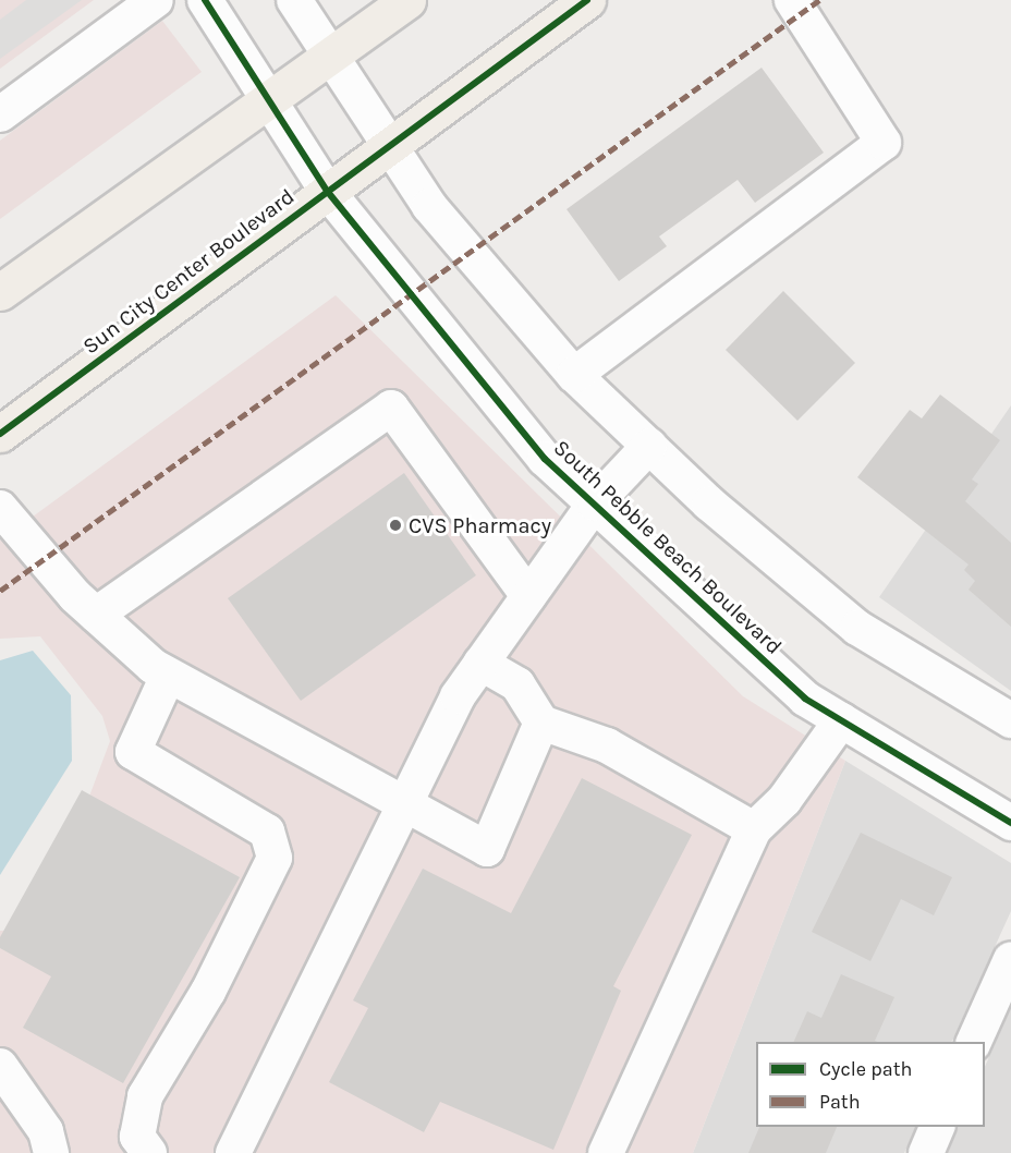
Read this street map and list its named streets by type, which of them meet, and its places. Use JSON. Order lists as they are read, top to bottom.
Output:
{
  "streets": {
    "main road": ["Sun City Center Boulevard"],
    "street": ["South Pebble Beach Boulevard"]
  },
  "crossings": [
    ["Sun City Center Boulevard", "South Pebble Beach Boulevard"]
  ],
  "places": ["CVS Pharmacy"],
  "legend": ["Cycle path", "Path"]
}
